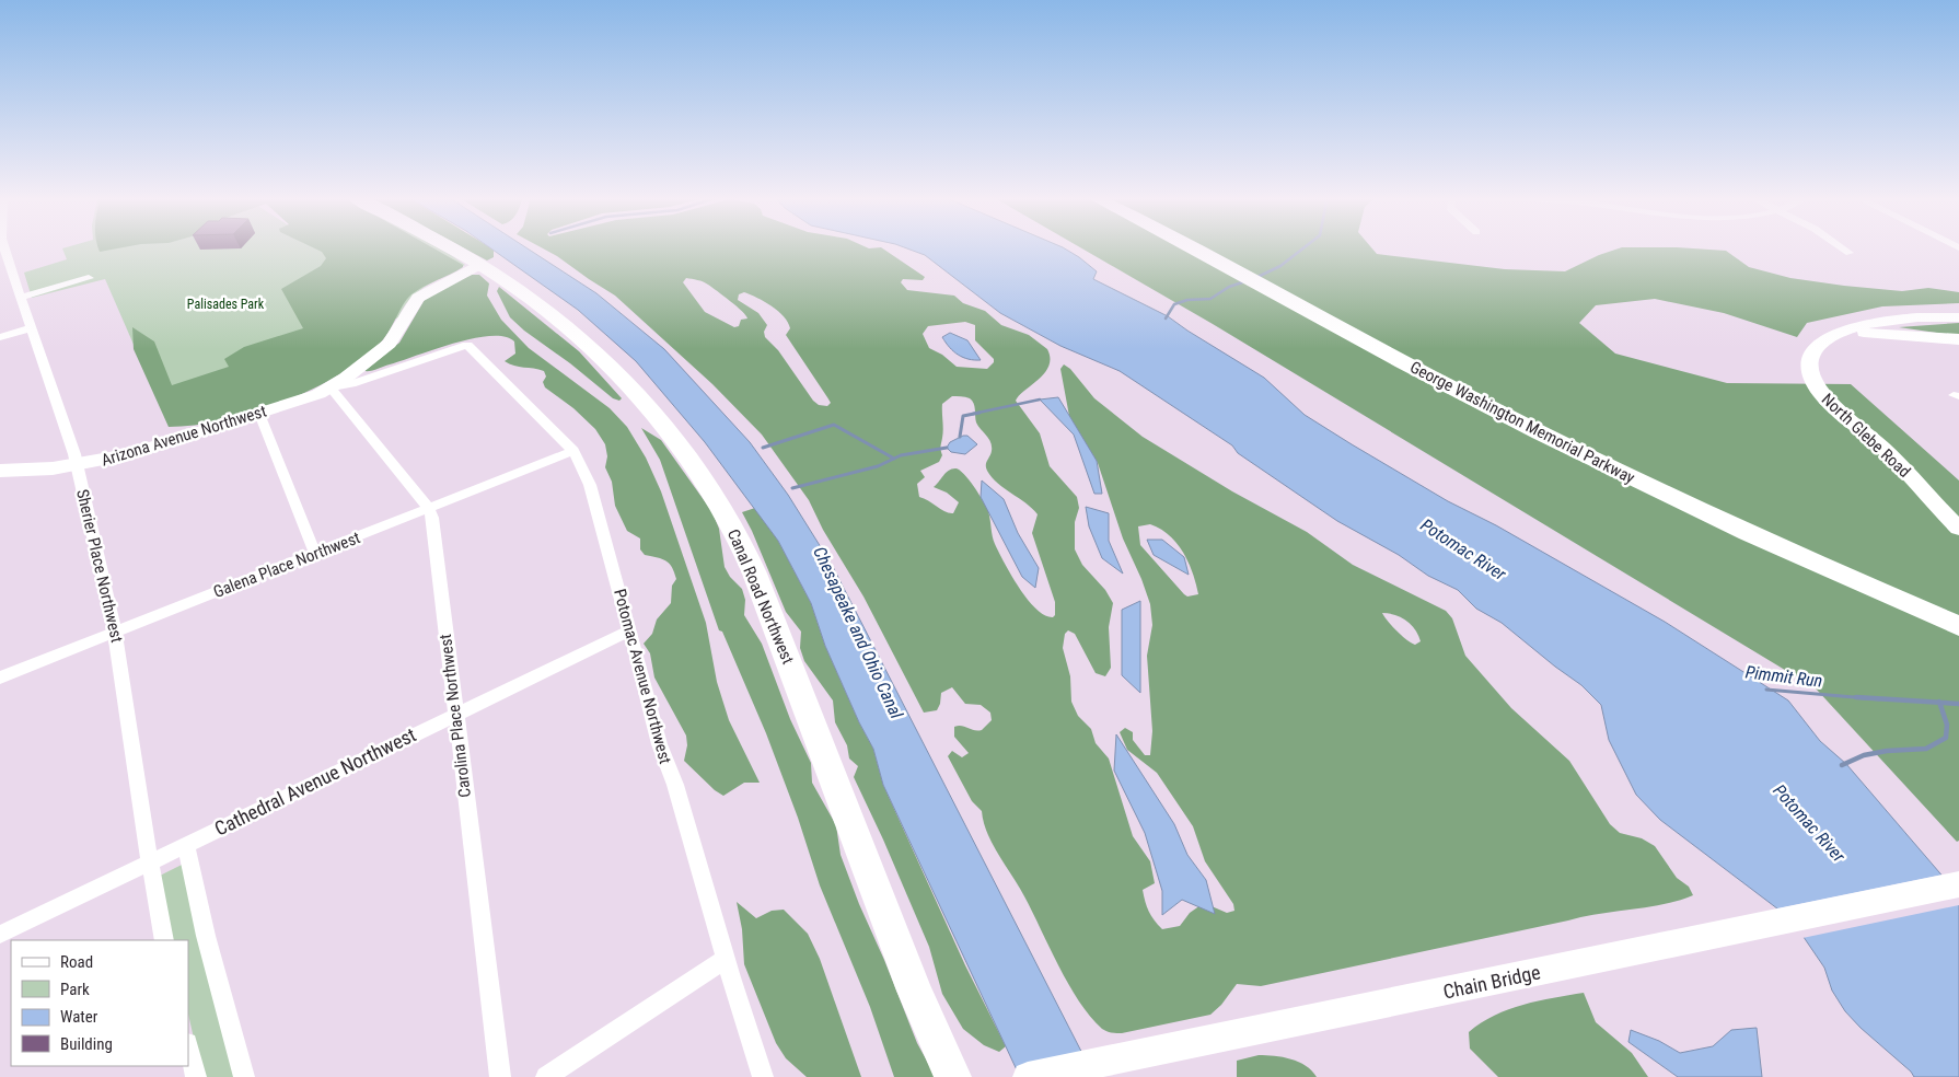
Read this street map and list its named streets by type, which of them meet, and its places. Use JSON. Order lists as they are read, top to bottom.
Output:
{
  "streets": {
    "highway": ["George Washington Memorial Parkway", "Canal Road Northwest"],
    "main road": ["Arizona Avenue Northwest", "North Glebe Road", "Chain Bridge"],
    "street": [
      "Galena Place Northwest",
      "Sherier Place Northwest",
      "Potomac Avenue Northwest",
      "Carolina Place Northwest",
      "Cathedral Avenue Northwest"
    ]
  },
  "crossings": [
    ["Arizona Avenue Northwest", "Sherier Place Northwest"],
    ["Arizona Avenue Northwest", "Canal Road Northwest"],
    ["Arizona Avenue Northwest", "Potomac Avenue Northwest"],
    ["Arizona Avenue Northwest", "Carolina Place Northwest"],
    ["Galena Place Northwest", "Sherier Place Northwest"],
    ["Galena Place Northwest", "Potomac Avenue Northwest"],
    ["Galena Place Northwest", "Carolina Place Northwest"],
    ["Sherier Place Northwest", "Cathedral Avenue Northwest"],
    ["Potomac Avenue Northwest", "Cathedral Avenue Northwest"],
    ["Carolina Place Northwest", "Cathedral Avenue Northwest"]
  ],
  "water": ["Potomac River", "Chesapeake and Ohio Canal", "Pimmit Run"],
  "parks": ["Palisades Park"],
  "legend": [
    "Road",
    "Park",
    "Water",
    "Building"
  ]
}
